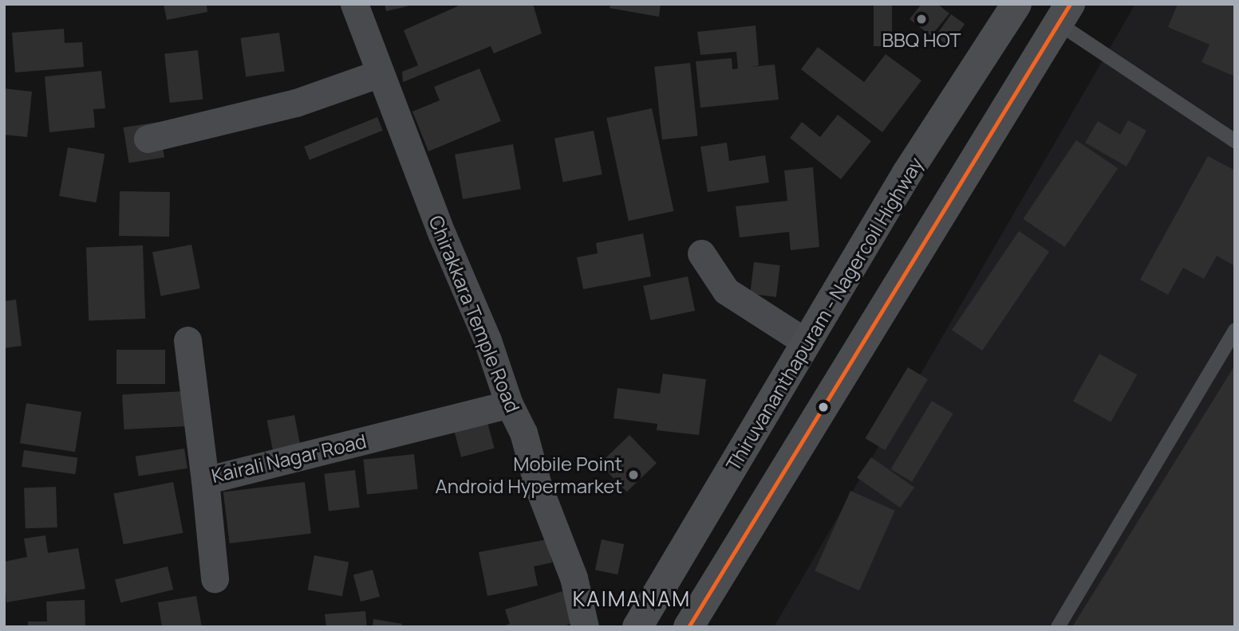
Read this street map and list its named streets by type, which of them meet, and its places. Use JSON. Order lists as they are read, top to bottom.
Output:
{
  "streets": {
    "main road": ["Thiruvananthapuram - Nagercoil Highway"],
    "street": ["Chirakkara Temple Road", "Kairali Nagar Road"]
  },
  "crossings": [
    ["Chirakkara Temple Road", "Kairali Nagar Road"]
  ],
  "districts": ["KAIMANAM"],
  "places": ["BBQ HOT", "Mobile Point Android Hypermarket"]
}
